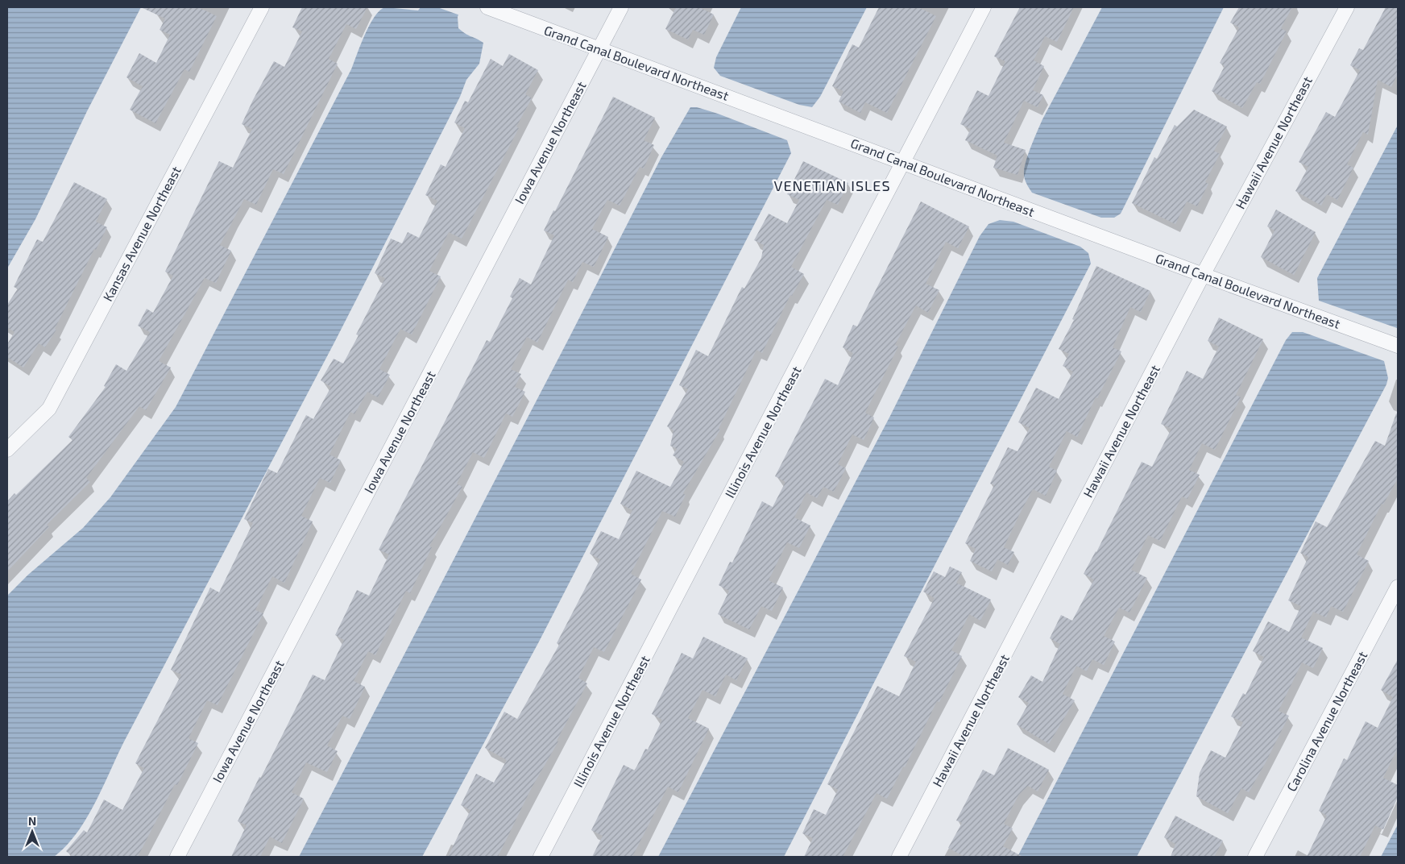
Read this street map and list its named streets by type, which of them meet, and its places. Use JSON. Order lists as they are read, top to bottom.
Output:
{
  "streets": {
    "street": [
      "Grand Canal Boulevard Northeast",
      "Iowa Avenue Northeast",
      "Hawaii Avenue Northeast",
      "Kansas Avenue Northeast",
      "Illinois Avenue Northeast",
      "Carolina Avenue Northeast"
    ]
  },
  "crossings": [
    ["Grand Canal Boulevard Northeast", "Iowa Avenue Northeast"],
    ["Grand Canal Boulevard Northeast", "Hawaii Avenue Northeast"],
    ["Grand Canal Boulevard Northeast", "Illinois Avenue Northeast"]
  ],
  "districts": ["VENETIAN ISLES"],
  "north": "top"
}
